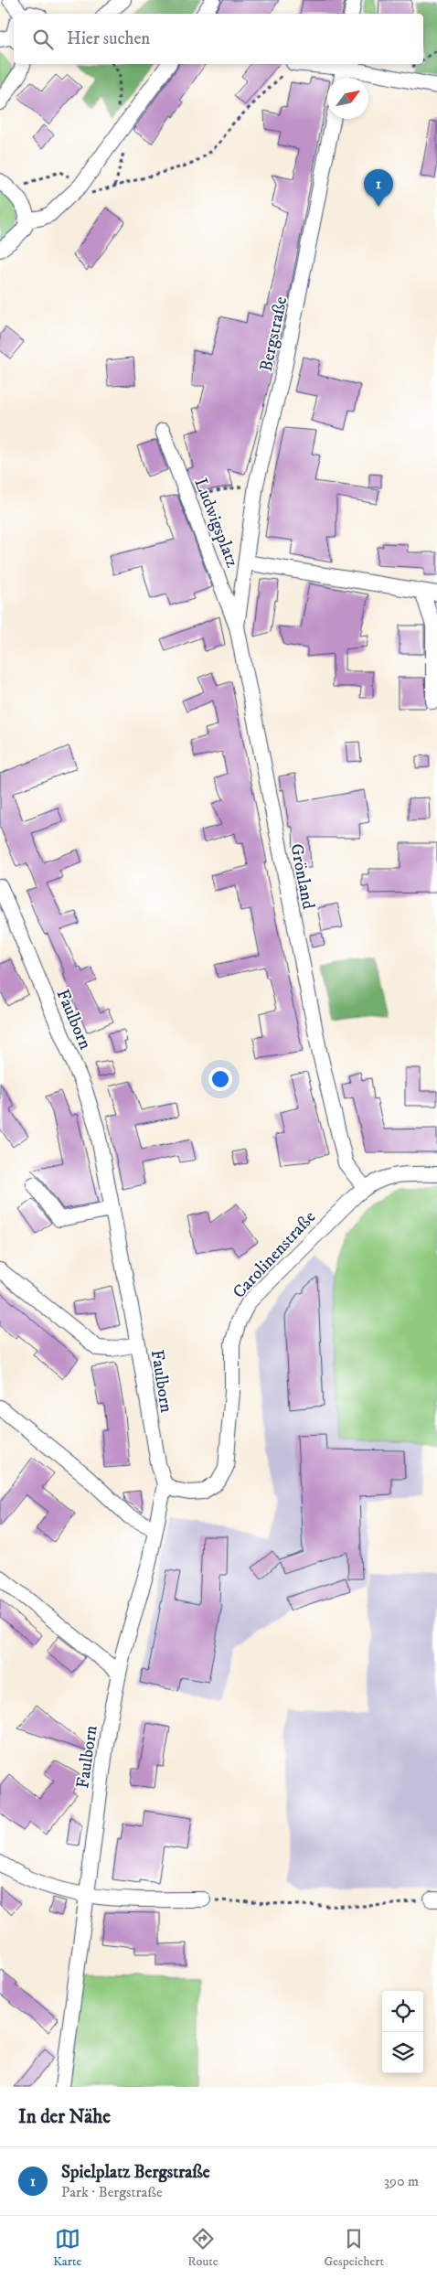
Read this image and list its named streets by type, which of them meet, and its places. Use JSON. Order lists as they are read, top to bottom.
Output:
{
  "streets": {
    "street": [
      "Bergstraße",
      "Ludwigsplatz",
      "Grönland",
      "Faulborn",
      "Carolinenstraße"
    ]
  },
  "crossings": [
    ["Bergstraße", "Grönland"],
    ["Ludwigsplatz", "Grönland"],
    ["Grönland", "Carolinenstraße"],
    ["Faulborn", "Carolinenstraße"]
  ],
  "north": "top right",
  "page": {
    "search": "Hier suchen",
    "pins": "1",
    "heading": "In der Nähe",
    "list": [
      {
        "mark": "1",
        "name": "Spielplatz Bergstraße",
        "note": "Park · Bergstraße",
        "value": "390 m"
      }
    ],
    "nav": ["Karte", "Route", "Gespeichert"]
  }
}
